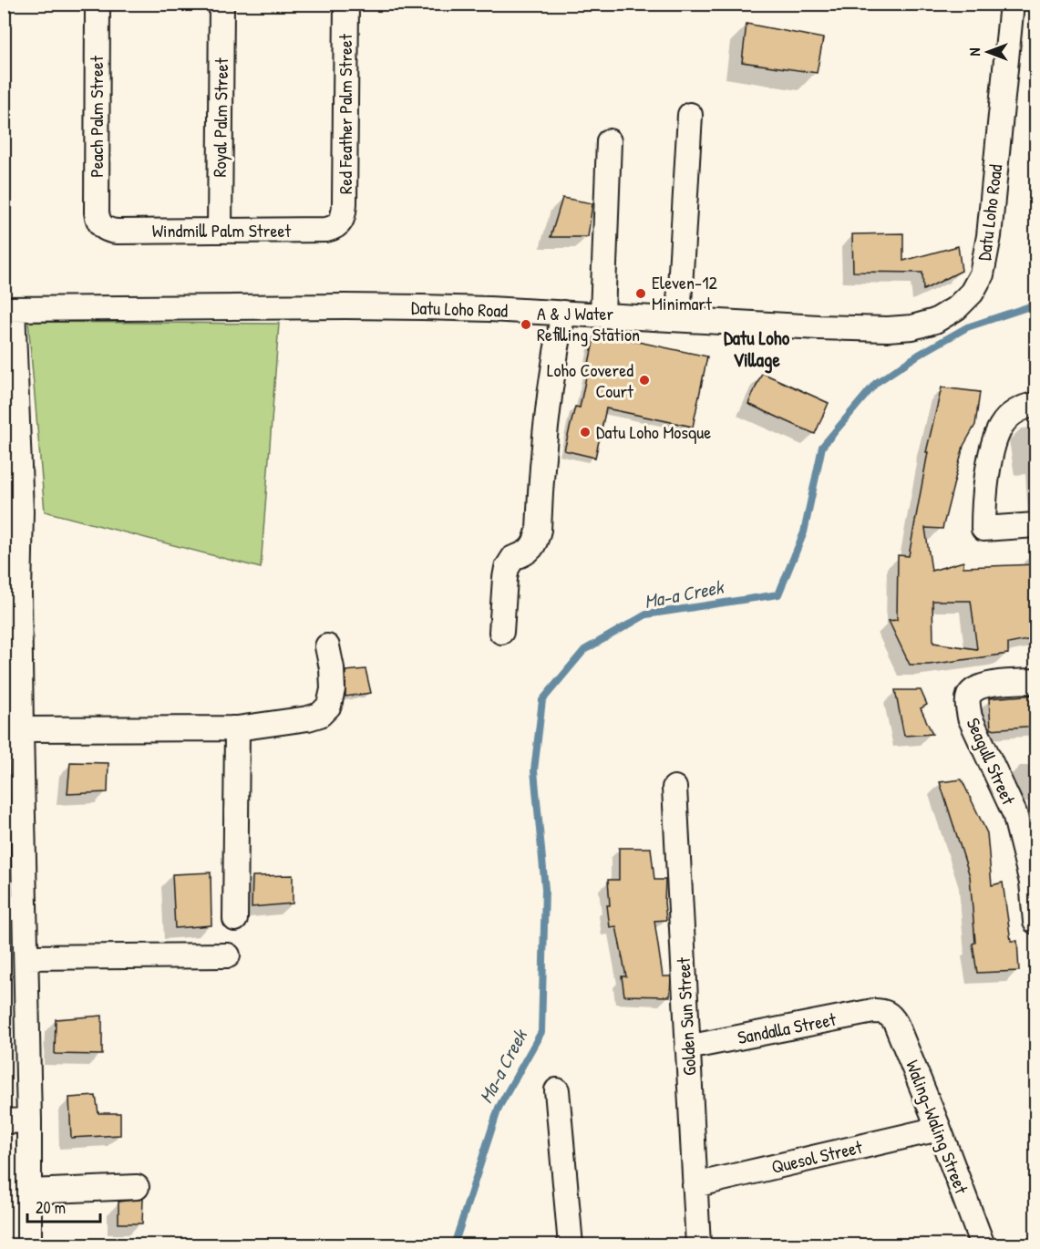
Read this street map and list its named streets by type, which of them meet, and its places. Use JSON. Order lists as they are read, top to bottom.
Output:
{
  "streets": {
    "street": [
      "Red Feather Palm Street",
      "Peach Palm Street",
      "Royal Palm Street",
      "Datu Loho Road",
      "Windmill Palm Street",
      "Seagull Street",
      "Golden Sun Street",
      "Sandalla Street",
      "Waling-Waling Street",
      "Quesol Street"
    ]
  },
  "crossings": [
    ["Red Feather Palm Street", "Windmill Palm Street"],
    ["Peach Palm Street", "Windmill Palm Street"],
    ["Royal Palm Street", "Windmill Palm Street"],
    ["Golden Sun Street", "Sandalla Street"],
    ["Golden Sun Street", "Quesol Street"],
    ["Sandalla Street", "Waling-Waling Street"],
    ["Waling-Waling Street", "Quesol Street"]
  ],
  "districts": ["Datu Loho Village"],
  "water": ["Ma-a Creek"],
  "places": [
    "Eleven-12 Minimart",
    "A & J Water Refilling Station",
    "Loho Covered Court",
    "Datu Loho Mosque"
  ],
  "scale_bar": "20 m",
  "north": "left"
}
